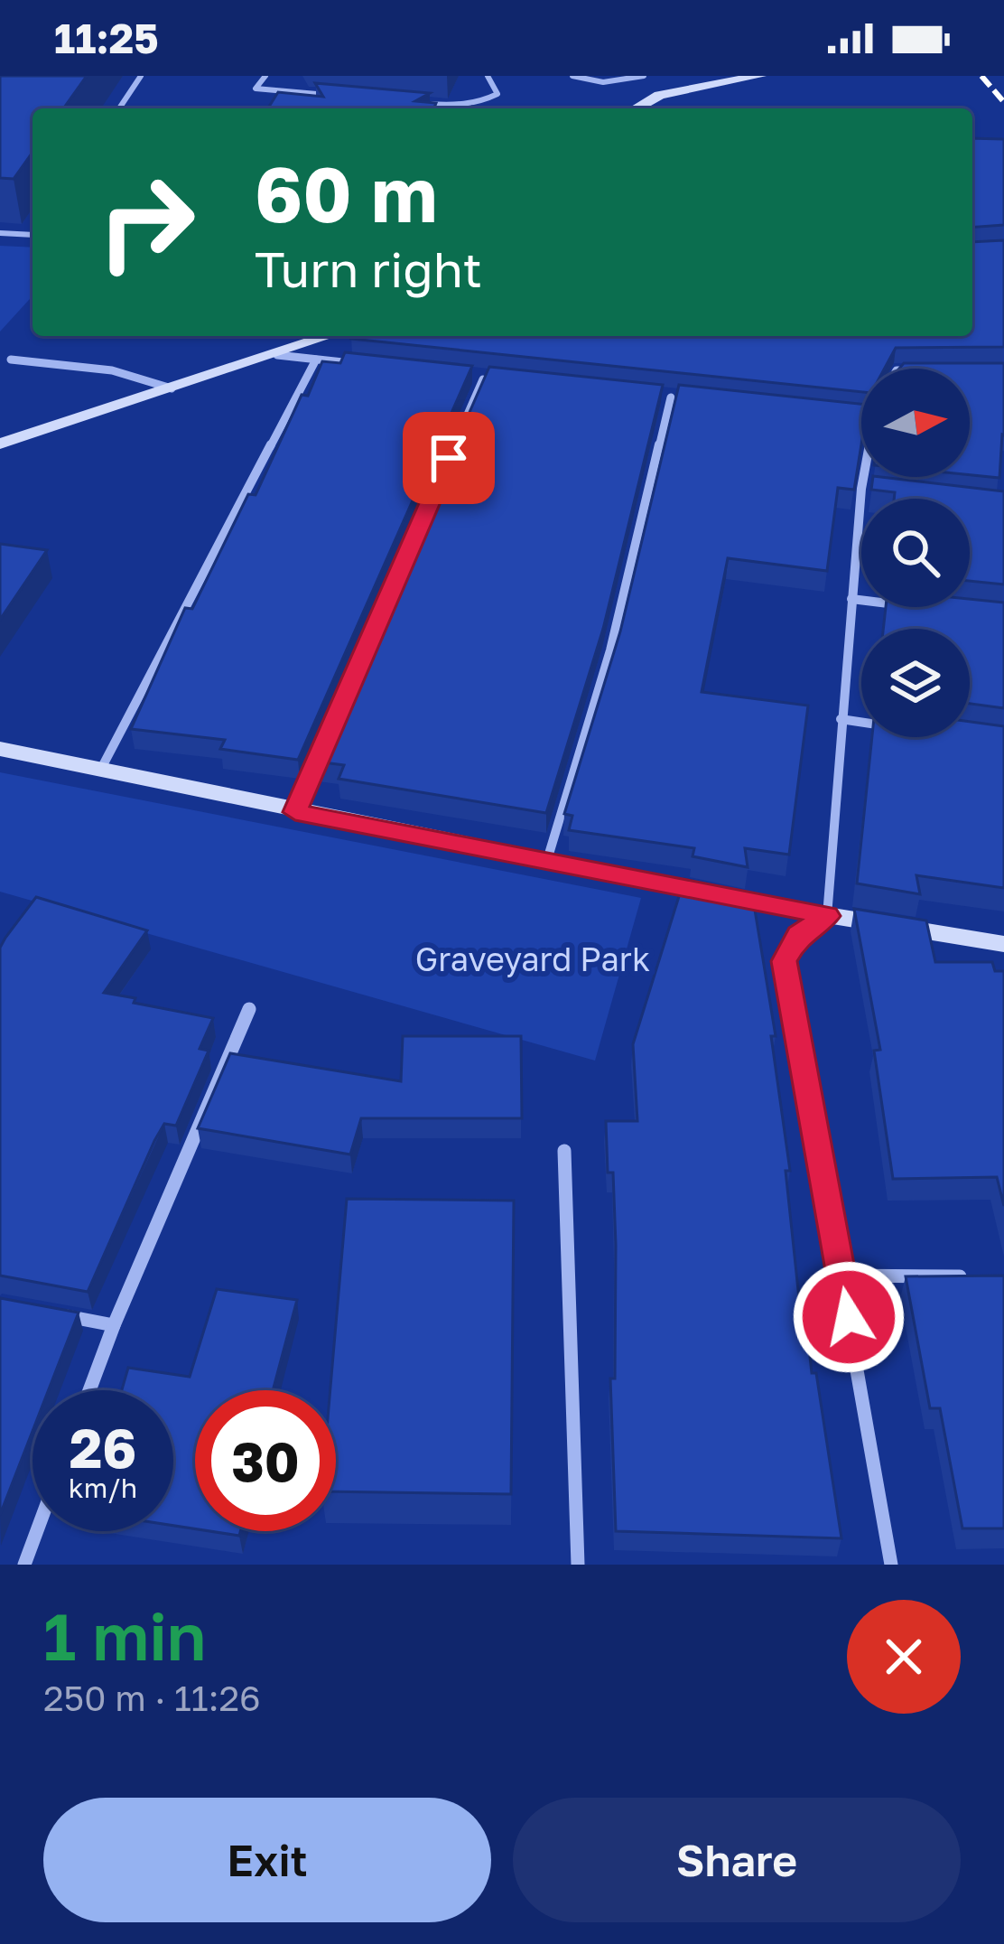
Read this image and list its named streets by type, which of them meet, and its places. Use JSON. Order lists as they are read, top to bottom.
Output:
{
  "parks": ["Graveyard Park"],
  "north": "right",
  "page": {
    "status": "11:25",
    "turn": ["60 m", "Turn right"],
    "speed": "26 km/h",
    "limit": "30",
    "heading": ["1 min", "250 m · 11:26"],
    "buttons": ["Exit", "Share"]
  }
}
